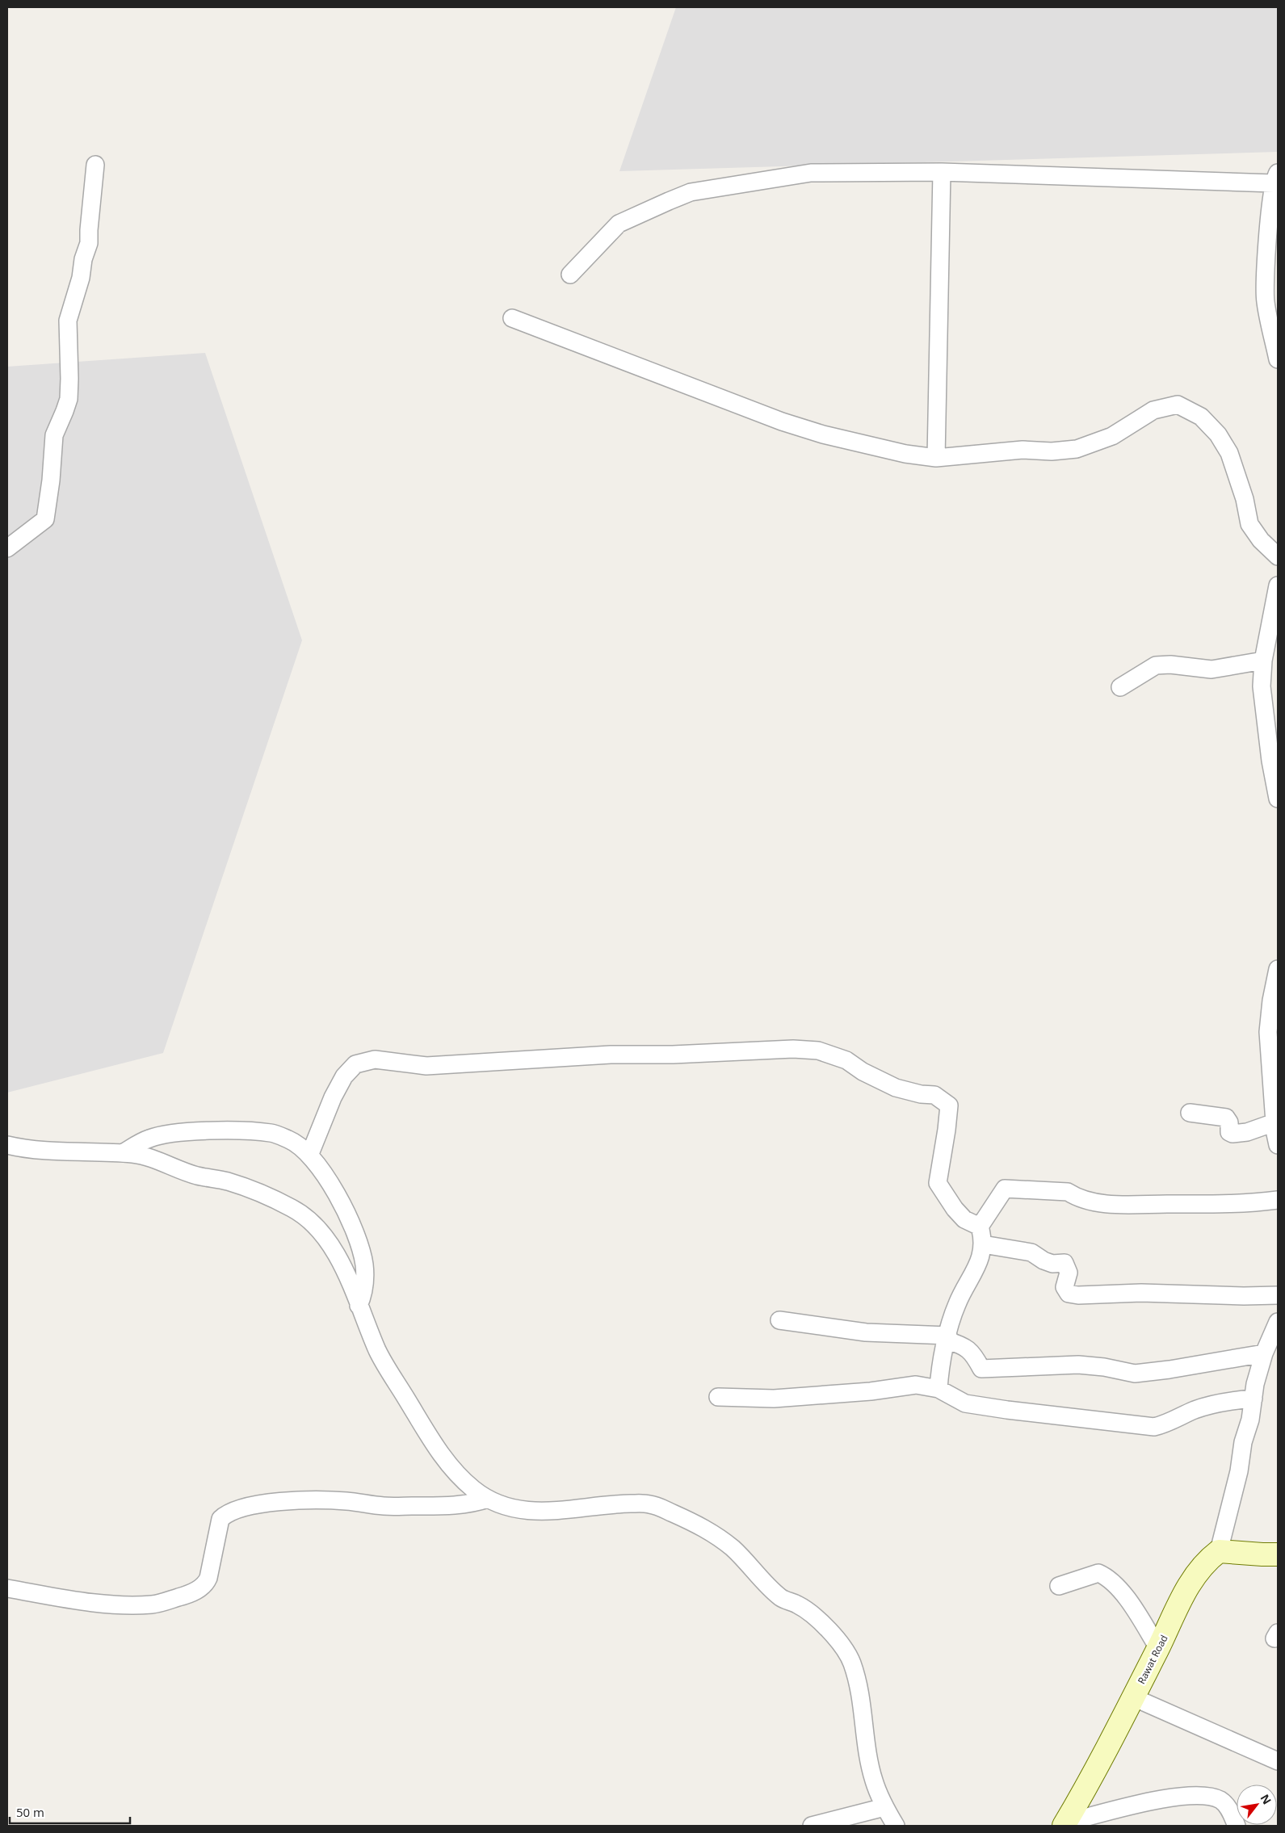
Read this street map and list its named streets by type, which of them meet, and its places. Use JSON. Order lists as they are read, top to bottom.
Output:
{
  "streets": {
    "main road": ["Rawat Road"]
  },
  "scale_bar": "50 m",
  "north": "top right"
}
